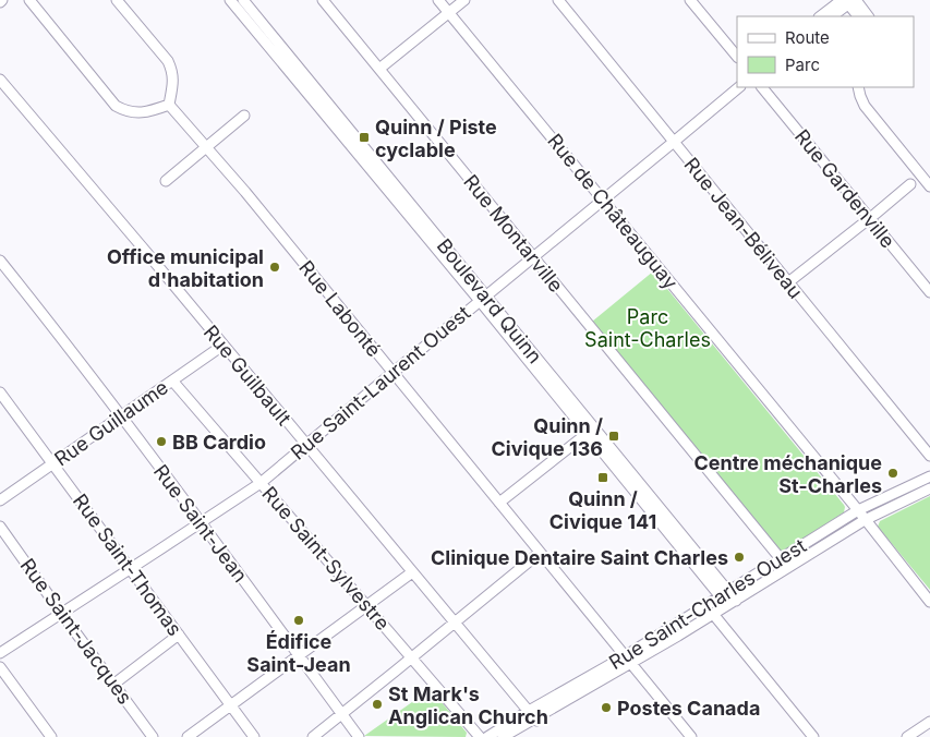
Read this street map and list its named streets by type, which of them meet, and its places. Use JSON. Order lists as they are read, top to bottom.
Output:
{
  "streets": {
    "street": [
      "Rue Gardenville",
      "Rue de Châteauguay",
      "Rue Jean-Béliveau",
      "Rue Montarville",
      "Boulevard Quinn",
      "Rue Labonté",
      "Rue Guilbault",
      "Rue Saint-Laurent Ouest",
      "Rue Guillaume",
      "Rue Saint-Jean",
      "Rue Saint-Sylvestre",
      "Rue Saint-Thomas",
      "Rue Saint-Charles Ouest",
      "Rue Saint-Jacques"
    ]
  },
  "crossings": [
    ["Rue de Châteauguay", "Rue Saint-Laurent Ouest"],
    ["Rue de Châteauguay", "Rue Saint-Charles Ouest"],
    ["Rue Jean-Béliveau", "Rue Saint-Laurent Ouest"],
    ["Rue Montarville", "Rue Saint-Laurent Ouest"],
    ["Rue Montarville", "Rue Saint-Charles Ouest"],
    ["Boulevard Quinn", "Rue Saint-Laurent Ouest"],
    ["Boulevard Quinn", "Rue Saint-Charles Ouest"],
    ["Rue Labonté", "Rue Saint-Laurent Ouest"],
    ["Rue Labonté", "Rue Saint-Charles Ouest"],
    ["Rue Guilbault", "Rue Saint-Laurent Ouest"],
    ["Rue Guilbault", "Rue Guillaume"],
    ["Rue Guilbault", "Rue Saint-Charles Ouest"],
    ["Rue Saint-Laurent Ouest", "Rue Saint-Jean"],
    ["Rue Saint-Laurent Ouest", "Rue Saint-Sylvestre"],
    ["Rue Saint-Laurent Ouest", "Rue Saint-Thomas"],
    ["Rue Saint-Laurent Ouest", "Rue Saint-Jacques"],
    ["Rue Guillaume", "Rue Saint-Jean"],
    ["Rue Guillaume", "Rue Saint-Sylvestre"],
    ["Rue Guillaume", "Rue Saint-Thomas"]
  ],
  "parks": ["Parc Saint-Charles"],
  "places": {
    "transit": ["Quinn / Piste cyclable", "Quinn / Civique 136", "Quinn / Civique 141"],
    "other": [
      "Office municipal d'habitation",
      "BB Cardio",
      "Centre méchanique St-Charles",
      "Clinique Dentaire Saint Charles",
      "Édifice Saint-Jean",
      "St Mark's Anglican Church",
      "Postes Canada"
    ]
  },
  "legend": ["Route", "Parc"]
}
